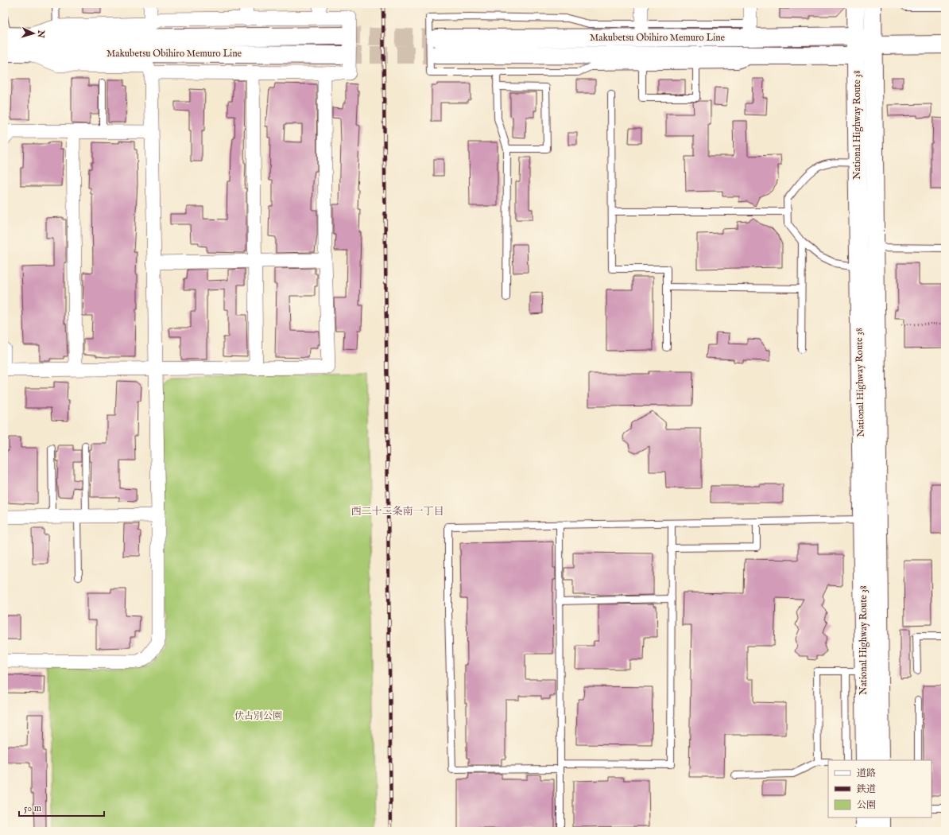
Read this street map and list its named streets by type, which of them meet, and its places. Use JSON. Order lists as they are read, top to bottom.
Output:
{
  "streets": {
    "main road": ["Makubetsu Obihiro Memuro Line", "National Highway Route 38"]
  },
  "crossings": [
    ["Makubetsu Obihiro Memuro Line", "National Highway Route 38"]
  ],
  "districts": ["西二十二条南一丁目"],
  "parks": ["伏古別公園"],
  "legend": ["道路", "鉄道", "公園"],
  "scale_bar": "50 m",
  "north": "right"
}
